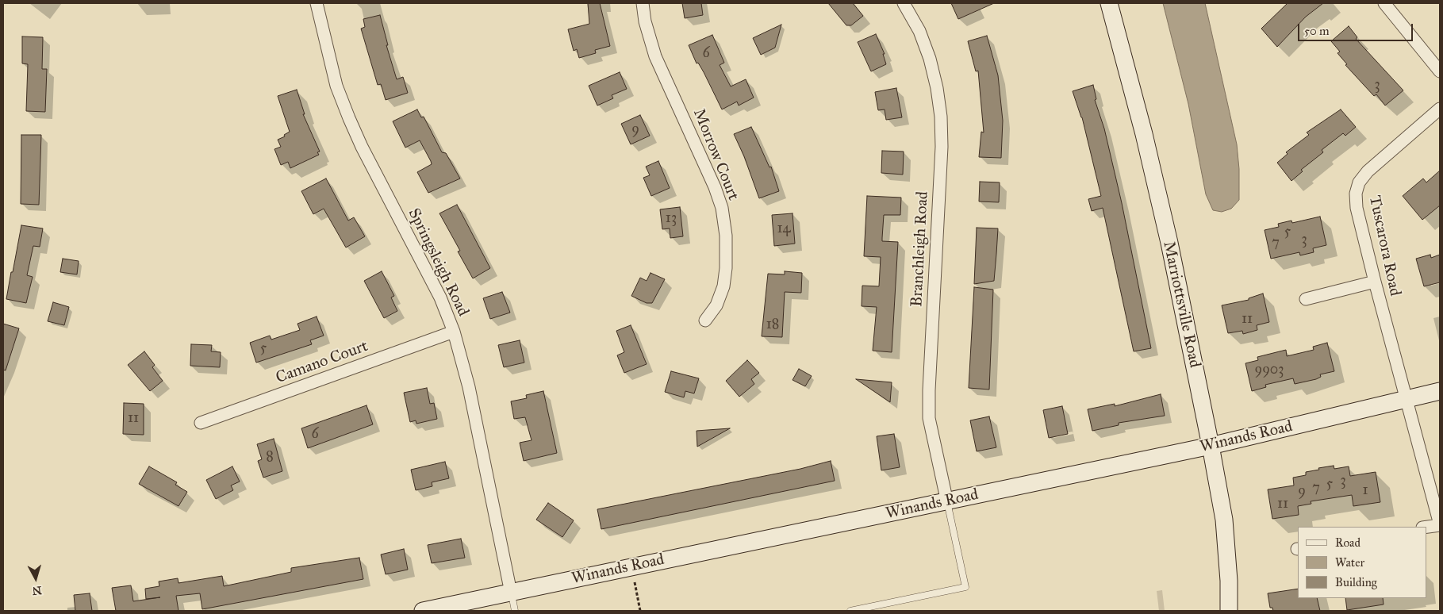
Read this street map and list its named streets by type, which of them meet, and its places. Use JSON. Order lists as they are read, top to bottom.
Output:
{
  "streets": {
    "street": [
      "Morrow Court",
      "Tuscarora Road",
      "Branchleigh Road",
      "Springsleigh Road",
      "Marriottsville Road",
      "Camano Court",
      "Winands Road"
    ]
  },
  "crossings": [
    ["Tuscarora Road", "Winands Road"],
    ["Branchleigh Road", "Winands Road"],
    ["Springsleigh Road", "Camano Court"],
    ["Springsleigh Road", "Winands Road"],
    ["Marriottsville Road", "Winands Road"]
  ],
  "house_numbers": [
    "6",
    "3",
    "9",
    "13",
    "14",
    "5",
    "3",
    "7",
    "11",
    "18",
    "5",
    "9903",
    "11",
    "6",
    "8",
    "3",
    "5",
    "7",
    "1",
    "9",
    "11"
  ],
  "legend": ["Road", "Water", "Building"],
  "scale_bar": "50 m",
  "north": "bottom"
}
